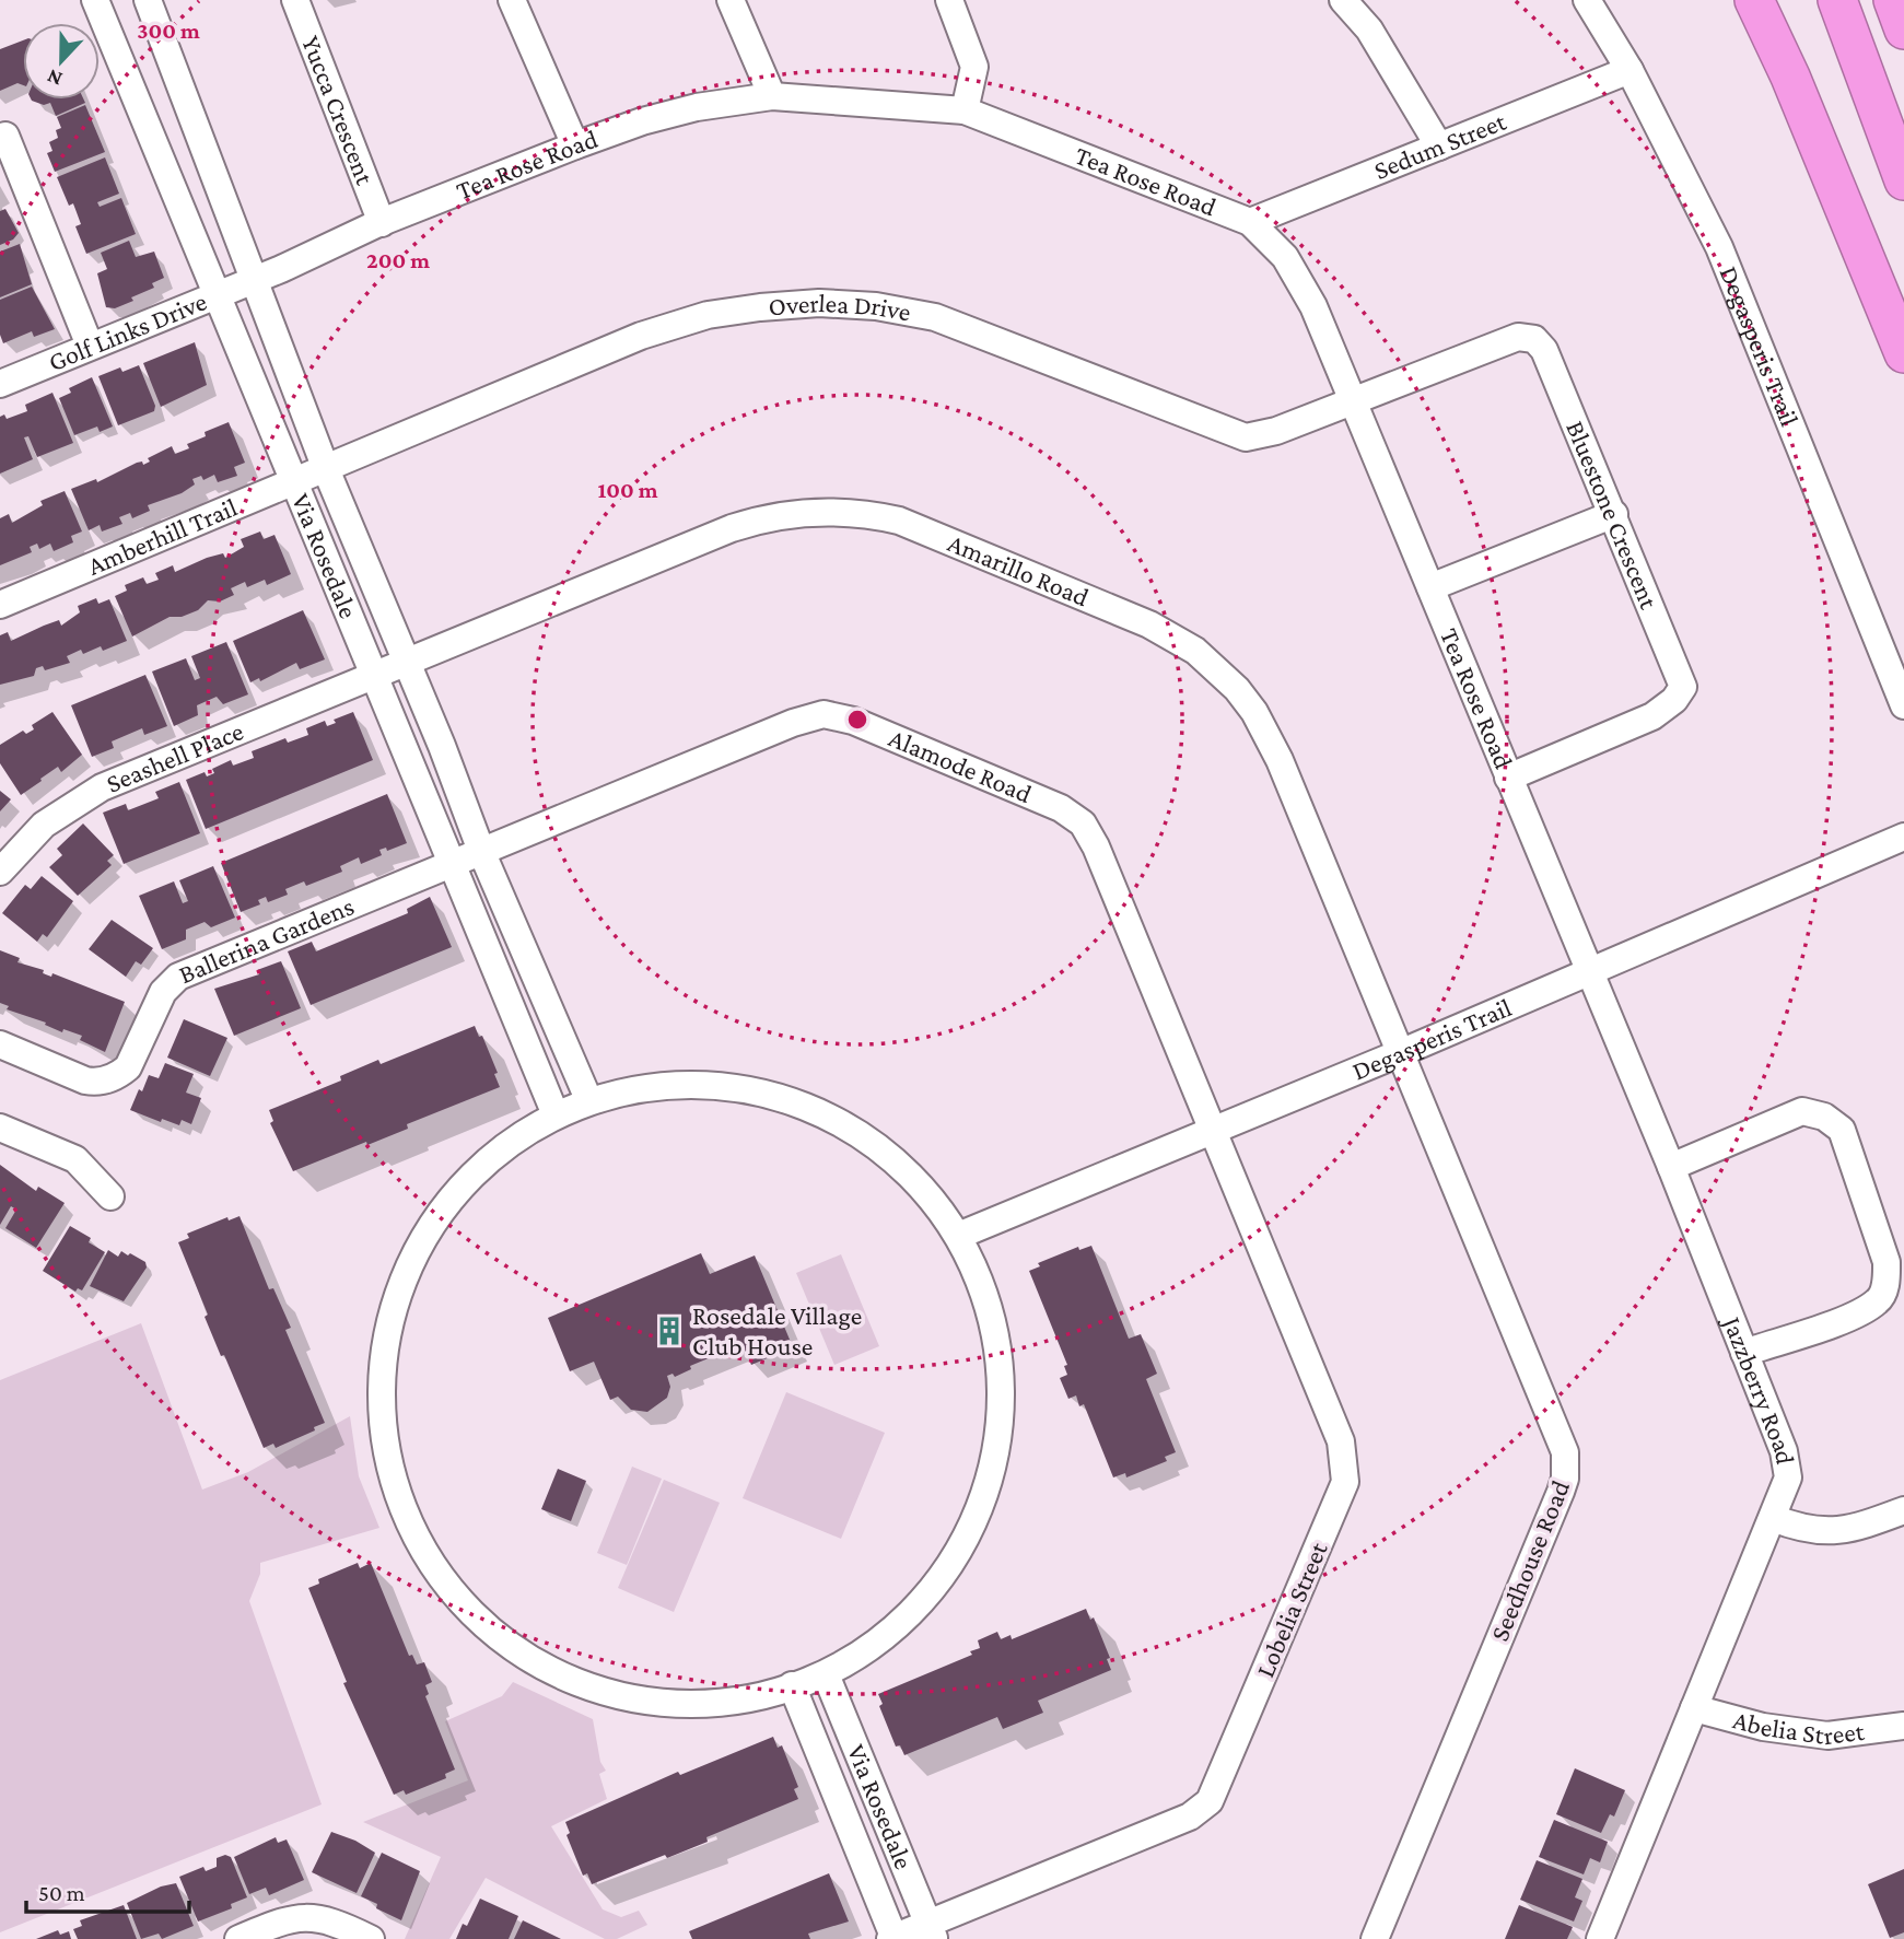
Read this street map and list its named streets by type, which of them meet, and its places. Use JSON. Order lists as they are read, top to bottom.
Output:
{
  "streets": {
    "street": [
      "Yucca Crescent",
      "Sedum Street",
      "Tea Rose Road",
      "Overlea Drive",
      "Golf Links Drive",
      "Degasperis Trail",
      "Bluestone Crescent",
      "Amberhill Trail",
      "Via Rosedale",
      "Amarillo Road",
      "Seashell Place",
      "Alamode Road",
      "Ballerina Gardens",
      "Jazzberry Road",
      "Seedhouse Road",
      "Lobelia Street",
      "Abelia Street"
    ]
  },
  "crossings": [
    ["Yucca Crescent", "Tea Rose Road"],
    ["Sedum Street", "Tea Rose Road"],
    ["Sedum Street", "Degasperis Trail"],
    ["Tea Rose Road", "Overlea Drive"],
    ["Tea Rose Road", "Golf Links Drive"],
    ["Tea Rose Road", "Degasperis Trail"],
    ["Tea Rose Road", "Bluestone Crescent"],
    ["Tea Rose Road", "Via Rosedale"],
    ["Tea Rose Road", "Jazzberry Road"],
    ["Overlea Drive", "Bluestone Crescent"],
    ["Overlea Drive", "Amberhill Trail"],
    ["Overlea Drive", "Via Rosedale"],
    ["Golf Links Drive", "Via Rosedale"],
    ["Degasperis Trail", "Amarillo Road"],
    ["Degasperis Trail", "Alamode Road"],
    ["Degasperis Trail", "Jazzberry Road"],
    ["Degasperis Trail", "Seedhouse Road"],
    ["Degasperis Trail", "Lobelia Street"],
    ["Amberhill Trail", "Via Rosedale"],
    ["Via Rosedale", "Amarillo Road"],
    ["Via Rosedale", "Seashell Place"],
    ["Via Rosedale", "Alamode Road"],
    ["Via Rosedale", "Ballerina Gardens"],
    ["Via Rosedale", "Lobelia Street"],
    ["Amarillo Road", "Seashell Place"],
    ["Amarillo Road", "Seedhouse Road"],
    ["Alamode Road", "Ballerina Gardens"],
    ["Alamode Road", "Lobelia Street"],
    ["Jazzberry Road", "Abelia Street"]
  ],
  "places": {
    "building": ["Rosedale Village Club House"]
  },
  "scale_bar": "50 m",
  "north": "bottom",
  "rings": ["300 m", "200 m", "100 m"]
}
